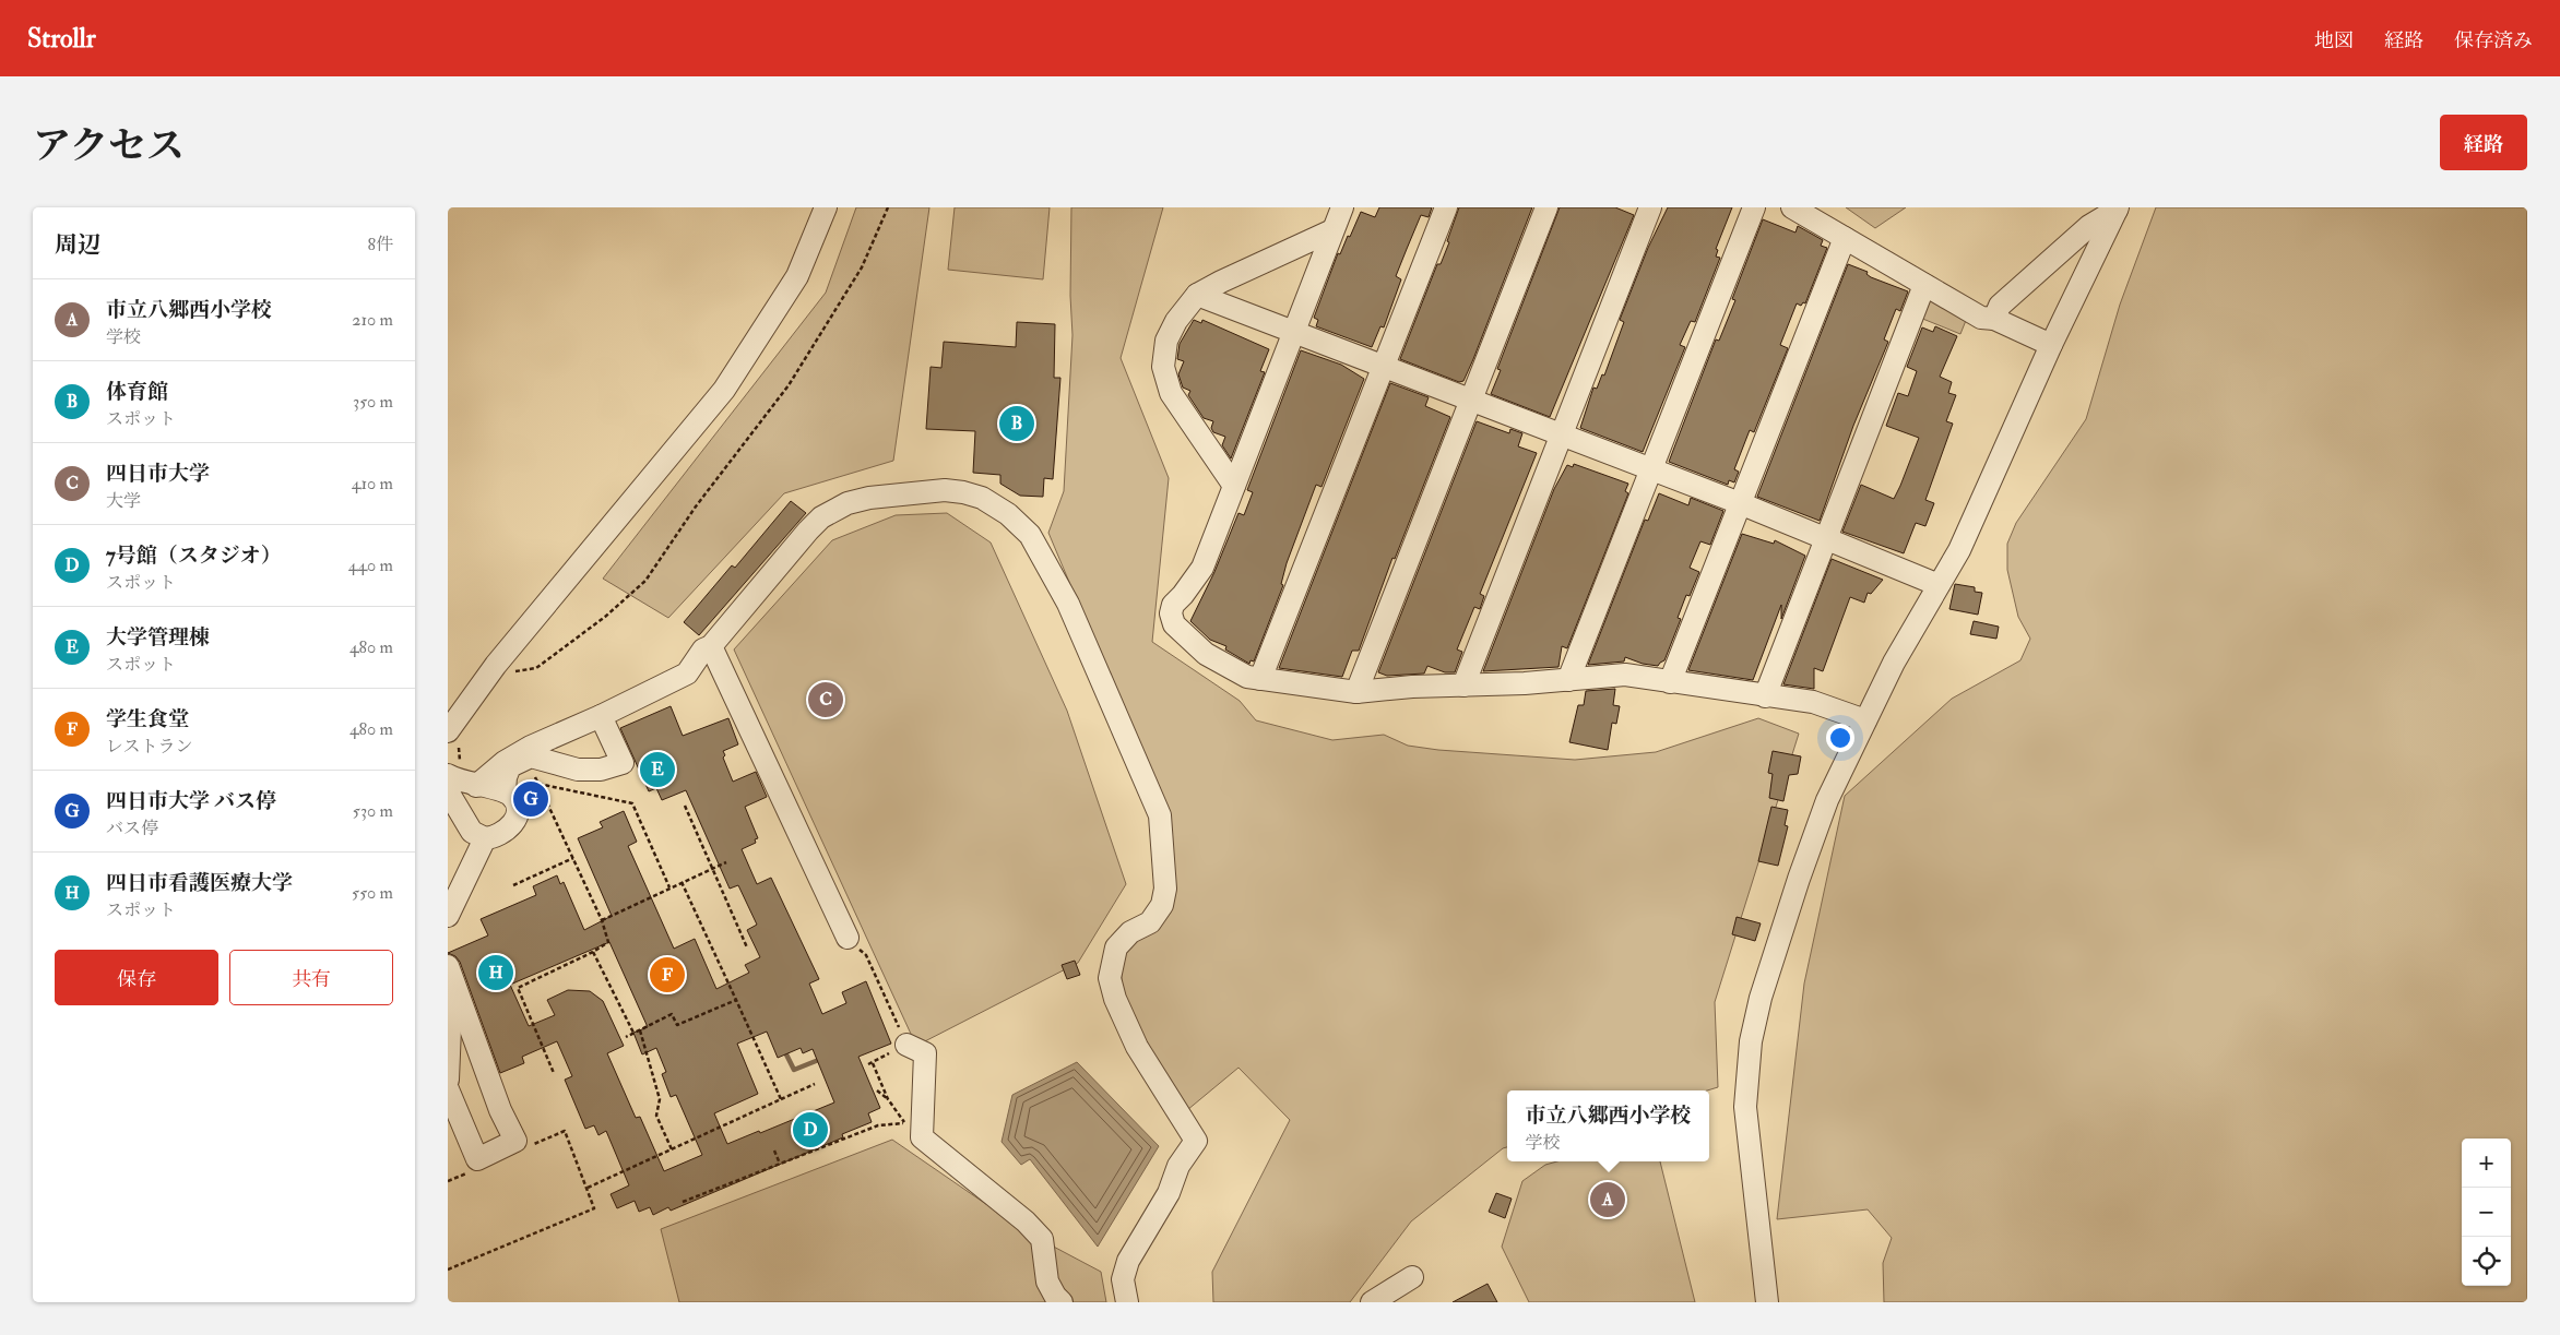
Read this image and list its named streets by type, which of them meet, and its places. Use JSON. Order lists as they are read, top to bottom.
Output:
{
  "page": {
    "header": "Strollr",
    "nav": ["地図", "経路", "保存済み"],
    "title": "アクセス",
    "buttons": [
      "経路",
      ["保存", "共有"]
    ],
    "heading": ["周辺", "8件"],
    "list": [
      {
        "mark": "A",
        "name": "市立八郷西小学校",
        "note": "学校",
        "value": "210 m"
      },
      {
        "mark": "B",
        "name": "体育館",
        "note": "スポット",
        "value": "350 m"
      },
      {
        "mark": "C",
        "name": "四日市大学",
        "note": "大学",
        "value": "410 m"
      },
      {
        "mark": "D",
        "name": "7号館（スタジオ）",
        "note": "スポット",
        "value": "440 m"
      },
      {
        "mark": "E",
        "name": "大学管理棟",
        "note": "スポット",
        "value": "480 m"
      },
      {
        "mark": "F",
        "name": "学生食堂",
        "note": "レストラン",
        "value": "480 m"
      },
      {
        "mark": "G",
        "name": "四日市大学 バス停",
        "note": "バス停",
        "value": "530 m"
      },
      {
        "mark": "H",
        "name": "四日市看護医療大学",
        "note": "スポット",
        "value": "550 m"
      }
    ],
    "pins": [
      "B",
      "C",
      "E",
      "G",
      "H",
      "F",
      "D",
      "A"
    ],
    "popup": ["市立八郷西小学校", "学校"],
    "map_buttons": ["+", "−"]
  }
}
